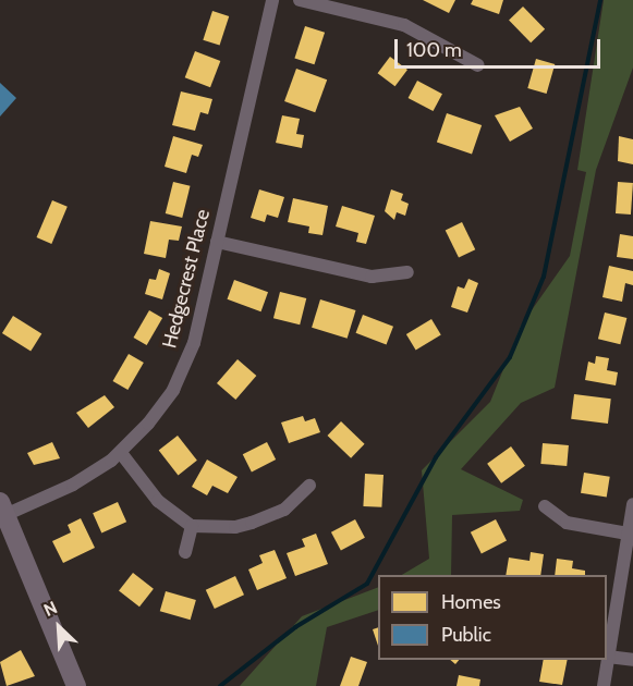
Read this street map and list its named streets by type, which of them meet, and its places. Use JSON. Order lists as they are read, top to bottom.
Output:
{
  "streets": {
    "street": ["Hedgecrest Place"]
  },
  "legend": ["Homes", "Public"],
  "scale_bar": "100 m",
  "north": "top left"
}
